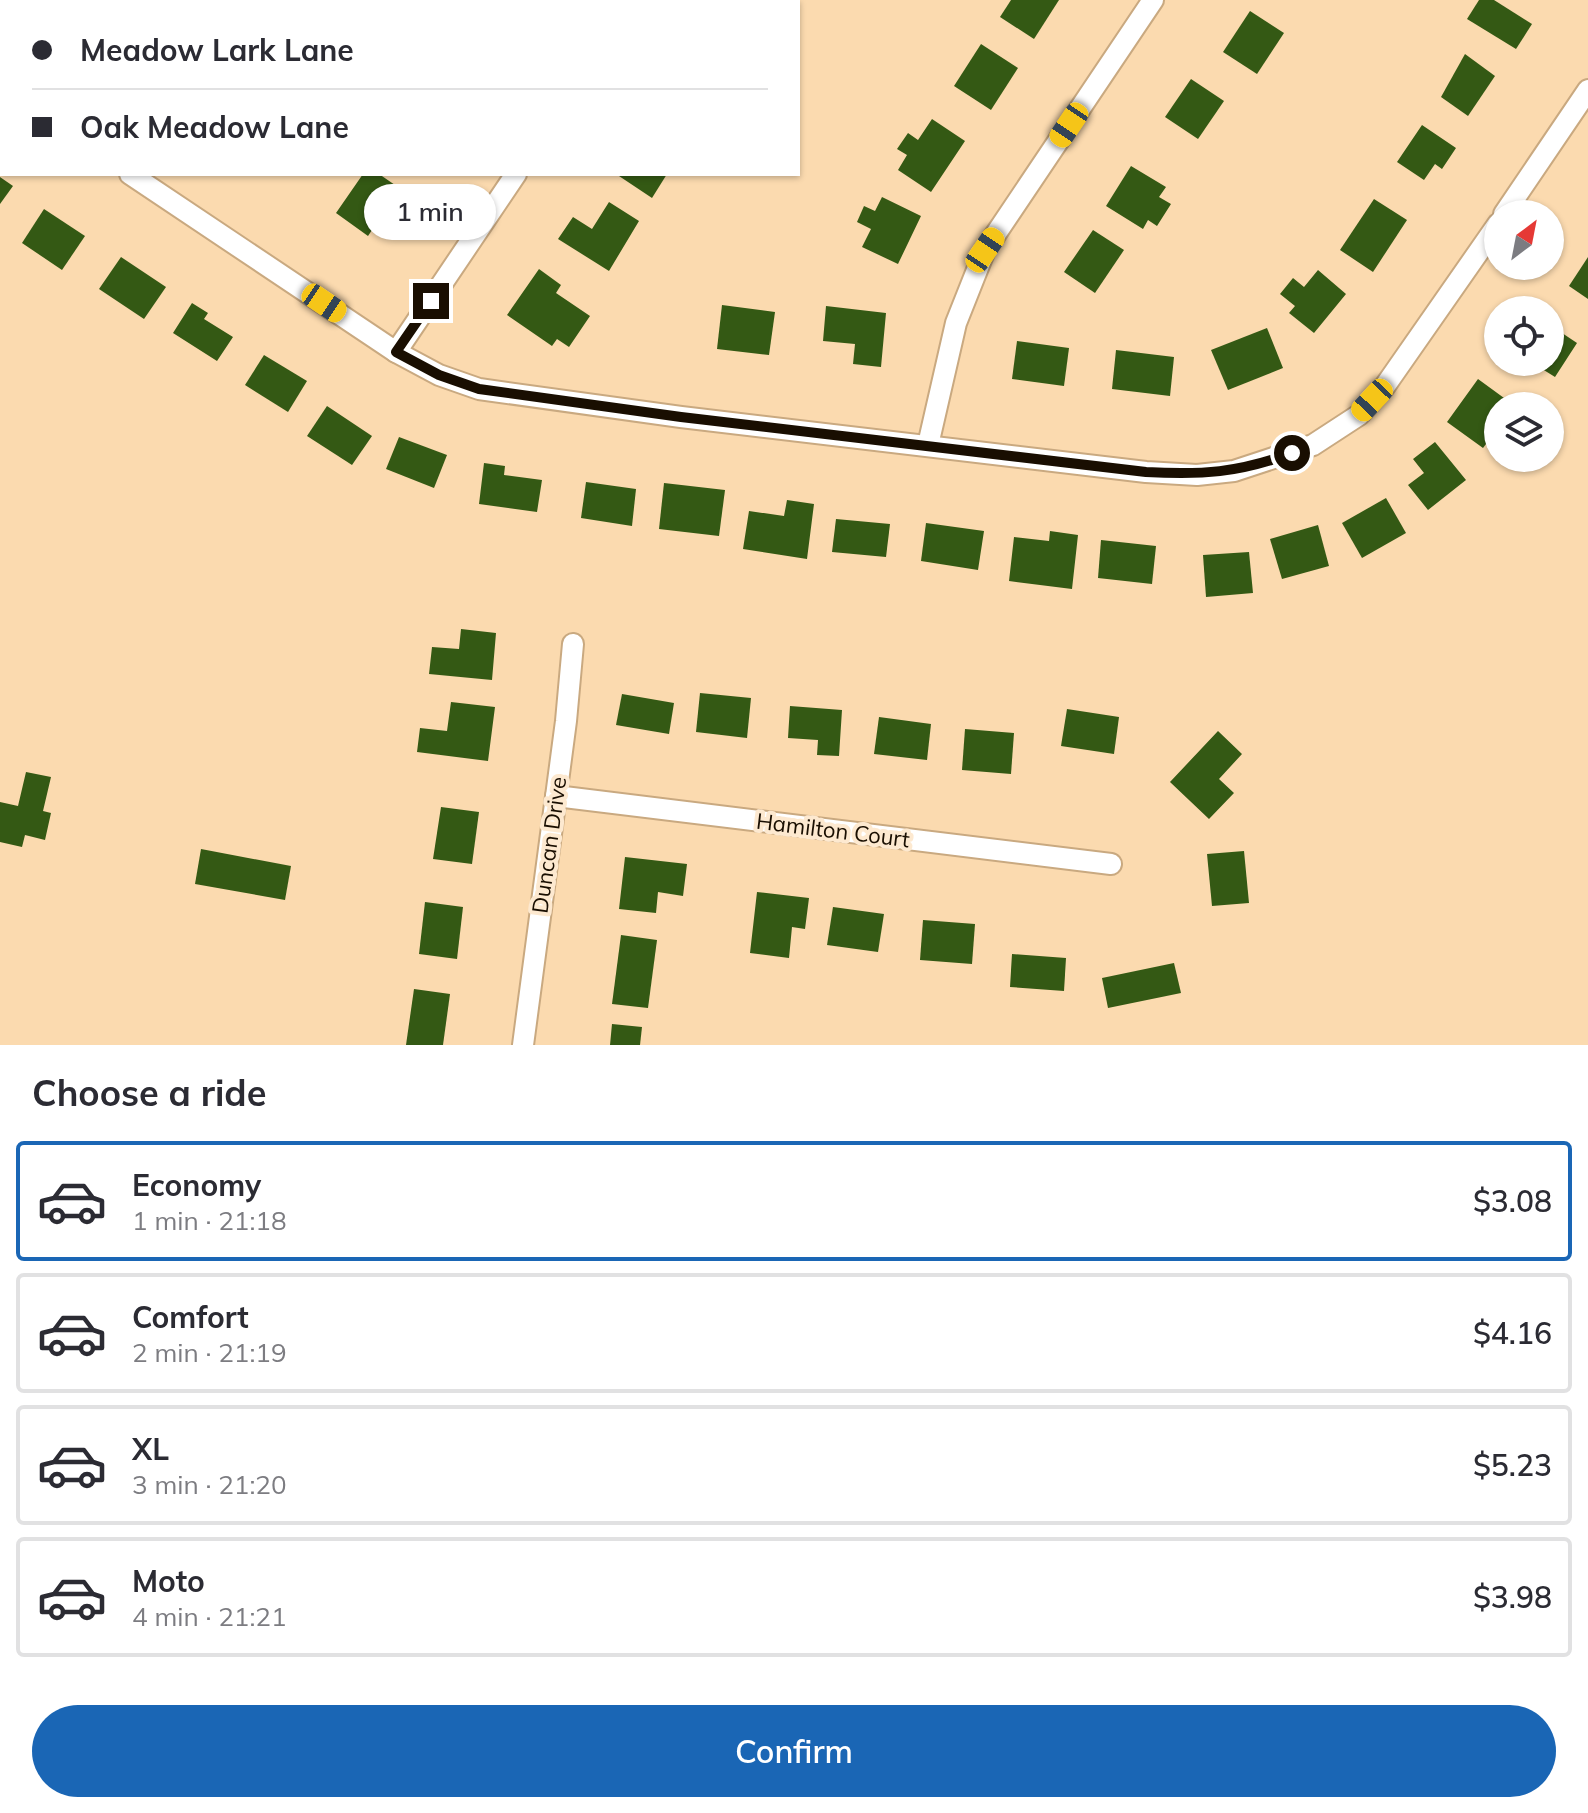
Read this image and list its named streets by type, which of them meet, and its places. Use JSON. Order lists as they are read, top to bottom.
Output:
{
  "streets": {
    "street": ["Hamilton Court", "Duncan Drive"]
  },
  "crossings": [
    ["Hamilton Court", "Duncan Drive"]
  ],
  "north": "top right",
  "page": {
    "banner": ["Meadow Lark Lane", "Oak Meadow Lane"],
    "bubble": "1 min",
    "heading": "Choose a ride",
    "list": [
      {
        "name": "Economy",
        "note": "1 min · 21:18",
        "value": "$3.08"
      },
      {
        "name": "Comfort",
        "note": "2 min · 21:19",
        "value": "$4.16"
      },
      {
        "name": "XL",
        "note": "3 min · 21:20",
        "value": "$5.23"
      },
      {
        "name": "Moto",
        "note": "4 min · 21:21",
        "value": "$3.98"
      }
    ],
    "buttons": "Confirm"
  }
}
